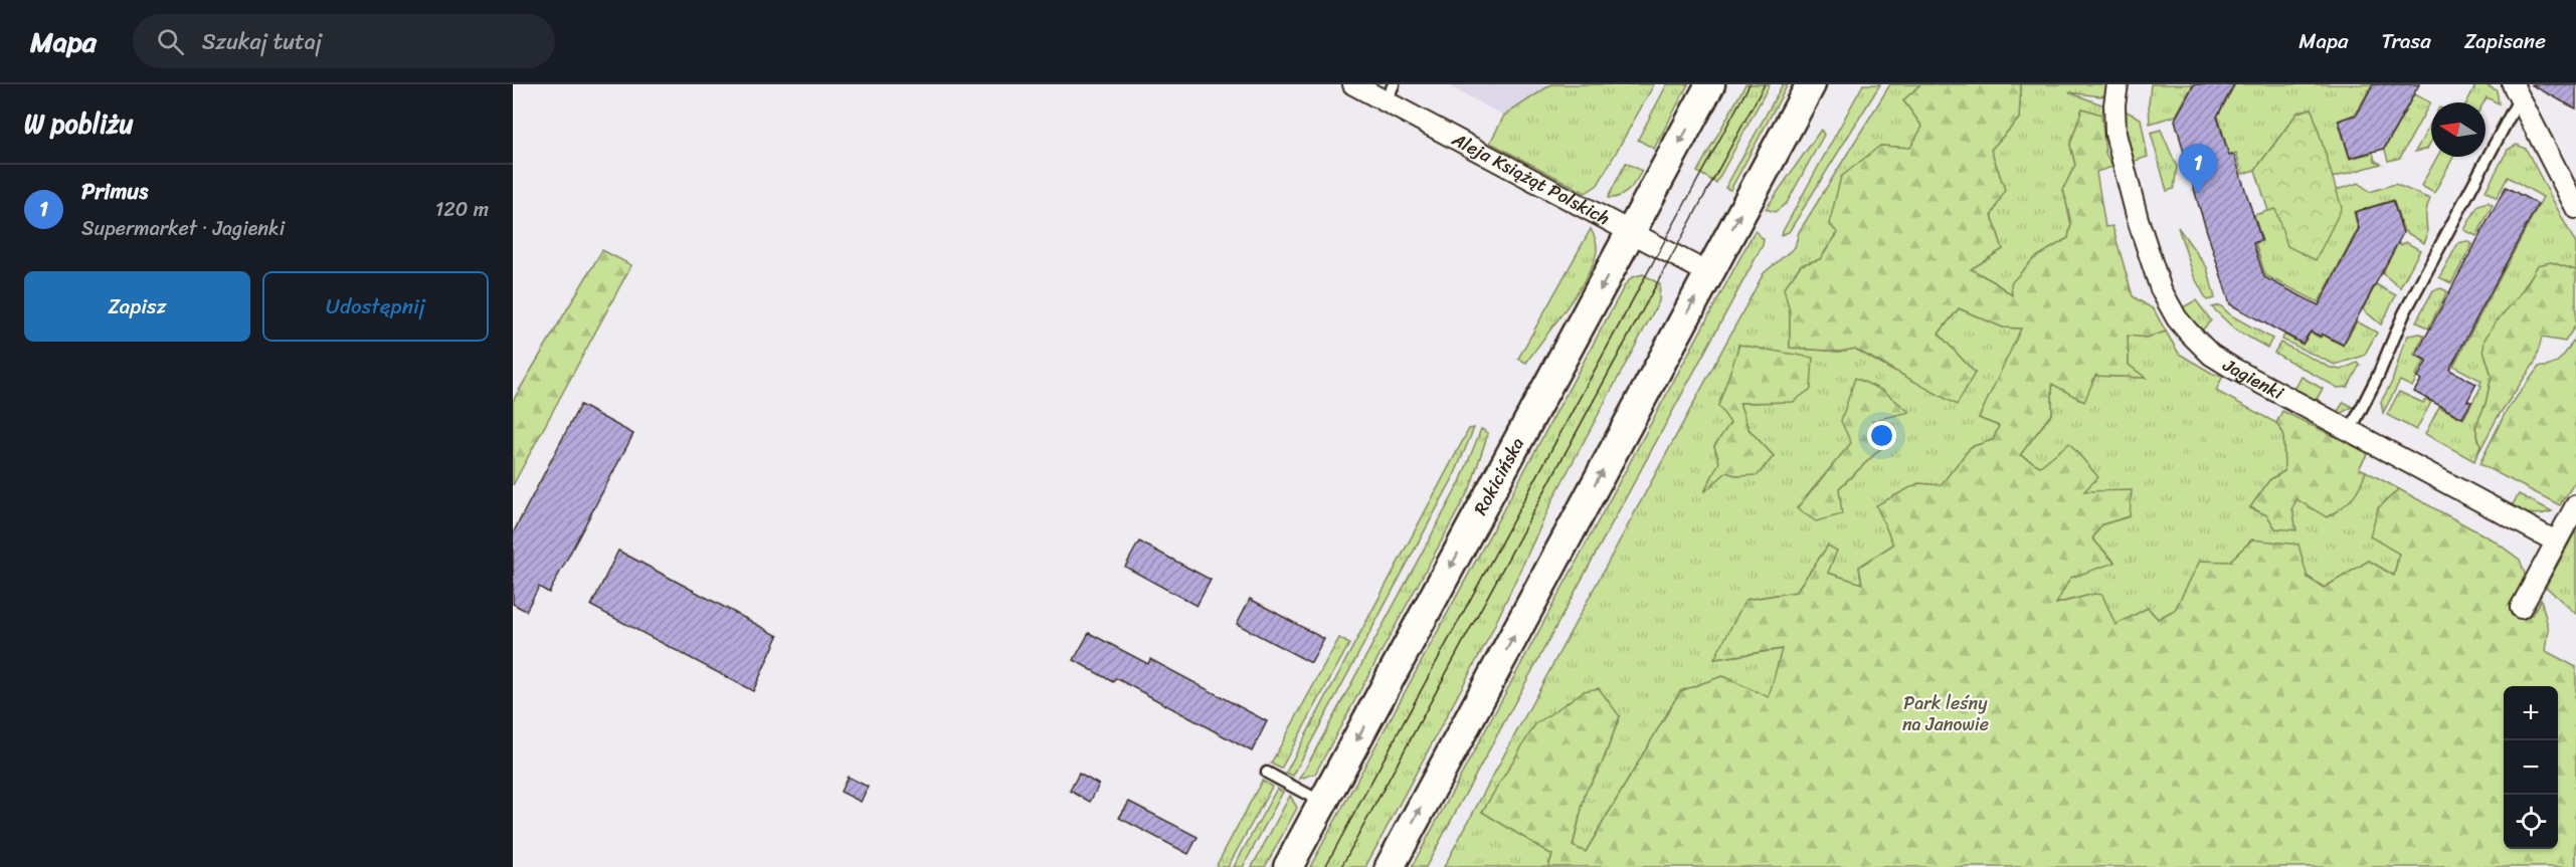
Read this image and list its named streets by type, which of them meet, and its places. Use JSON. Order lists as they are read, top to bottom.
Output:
{
  "streets": {
    "main road": ["Rokicińska"],
    "street": ["Aleja Książąt Polskich", "Jagienki"]
  },
  "crossings": [
    ["Aleja Książąt Polskich", "Rokicińska"]
  ],
  "parks": ["Park leśny na Janowie"],
  "north": "left",
  "page": {
    "header": "Mapa",
    "search": "Szukaj tutaj",
    "nav": ["Mapa", "Trasa", "Zapisane"],
    "heading": "W pobliżu",
    "pins": "1",
    "list": [
      {
        "mark": "1",
        "name": "Primus",
        "note": "Supermarket · Jagienki",
        "value": "120 m"
      }
    ],
    "buttons": ["Zapisz", "Udostępnij"],
    "map_buttons": ["+", "−"]
  }
}
